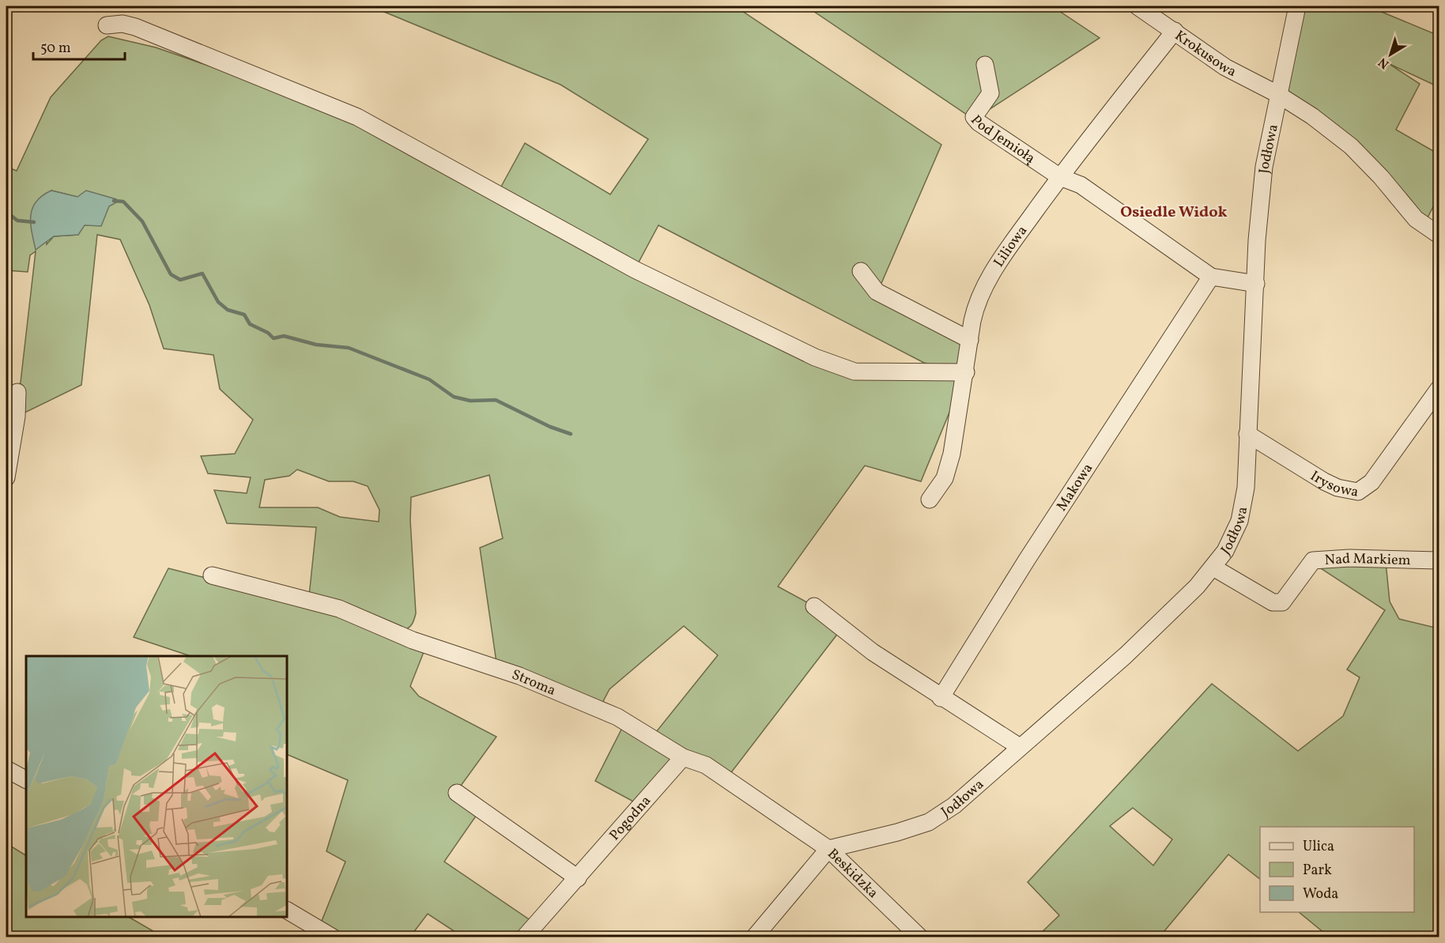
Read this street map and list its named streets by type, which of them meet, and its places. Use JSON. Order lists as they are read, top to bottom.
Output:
{
  "streets": {
    "street": [
      "Krokusowa",
      "Pod Jemiołą",
      "Jodłowa",
      "Liliowa",
      "Irysowa",
      "Makowa",
      "Nad Markiem",
      "Stroma",
      "Pogodna",
      "Beskidzka"
    ]
  },
  "crossings": [
    ["Krokusowa", "Jodłowa"],
    ["Krokusowa", "Liliowa"],
    ["Pod Jemiołą", "Liliowa"],
    ["Jodłowa", "Irysowa"],
    ["Jodłowa", "Nad Markiem"],
    ["Jodłowa", "Stroma"],
    ["Jodłowa", "Beskidzka"],
    ["Stroma", "Pogodna"],
    ["Stroma", "Beskidzka"]
  ],
  "districts": ["Osiedle Widok"],
  "legend": ["Ulica", "Park", "Woda"],
  "scale_bar": "50 m",
  "north": "bottom left"
}
